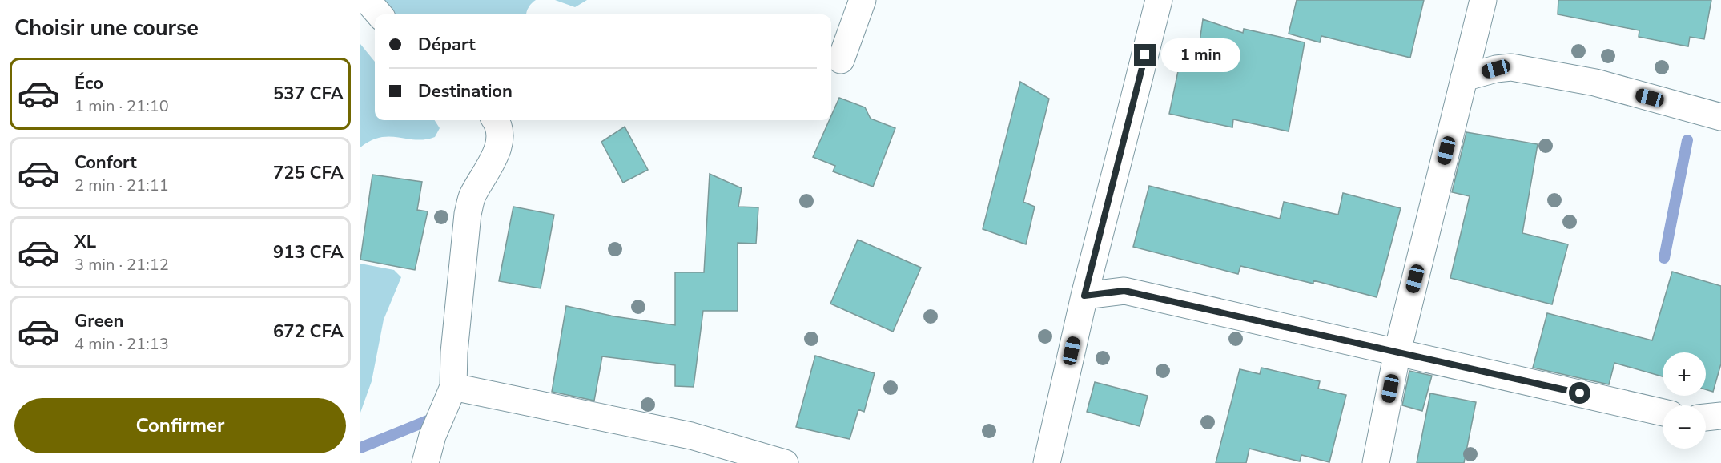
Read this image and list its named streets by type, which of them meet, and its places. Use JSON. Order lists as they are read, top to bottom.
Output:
{
  "page": {
    "heading": "Choisir une course",
    "banner": ["Départ", "Destination"],
    "bubble": "1 min",
    "list": [
      {
        "name": "Éco",
        "note": "1 min · 21:10",
        "value": "537 CFA"
      },
      {
        "name": "Confort",
        "note": "2 min · 21:11",
        "value": "725 CFA"
      },
      {
        "name": "XL",
        "note": "3 min · 21:12",
        "value": "913 CFA"
      },
      {
        "name": "Green",
        "note": "4 min · 21:13",
        "value": "672 CFA"
      }
    ],
    "map_buttons": ["+", "−"],
    "buttons": "Confirmer"
  }
}
